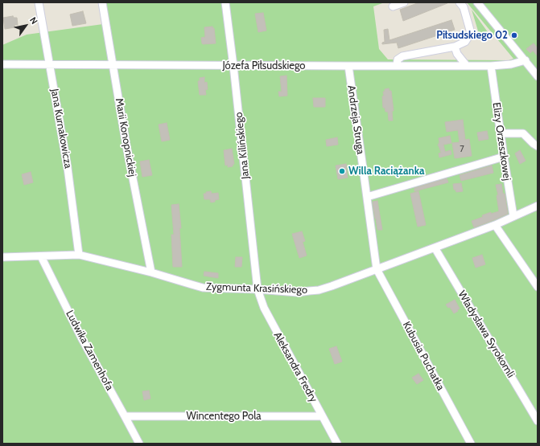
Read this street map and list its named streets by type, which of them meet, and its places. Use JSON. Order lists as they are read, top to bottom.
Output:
{
  "streets": {
    "street": [
      "Józefa Piłsudskiego",
      "Andrzeja Struga",
      "Jana Kurnakowicza",
      "Marii Konopnickiej",
      "Elizy Orzeszkowej",
      "Jana Kilińskiego",
      "Zygmunta Krasińskiego",
      "Władysława Syrokomli",
      "Ludwika Zamenhofa",
      "Kubusia Puchatka",
      "Aleksandra Fredry",
      "Wincentego Pola"
    ]
  },
  "crossings": [
    ["Józefa Piłsudskiego", "Andrzeja Struga"],
    ["Józefa Piłsudskiego", "Jana Kurnakowicza"],
    ["Józefa Piłsudskiego", "Marii Konopnickiej"],
    ["Józefa Piłsudskiego", "Elizy Orzeszkowej"],
    ["Józefa Piłsudskiego", "Jana Kilińskiego"],
    ["Andrzeja Struga", "Zygmunta Krasińskiego"],
    ["Andrzeja Struga", "Kubusia Puchatka"],
    ["Jana Kurnakowicza", "Zygmunta Krasińskiego"],
    ["Marii Konopnickiej", "Zygmunta Krasińskiego"],
    ["Elizy Orzeszkowej", "Zygmunta Krasińskiego"],
    ["Jana Kilińskiego", "Zygmunta Krasińskiego"],
    ["Jana Kilińskiego", "Aleksandra Fredry"],
    ["Zygmunta Krasińskiego", "Władysława Syrokomli"],
    ["Zygmunta Krasińskiego", "Ludwika Zamenhofa"],
    ["Zygmunta Krasińskiego", "Kubusia Puchatka"],
    ["Zygmunta Krasińskiego", "Aleksandra Fredry"],
    ["Ludwika Zamenhofa", "Wincentego Pola"],
    ["Aleksandra Fredry", "Wincentego Pola"]
  ],
  "places": ["Piłsudskiego 02", "Willa Raciążanka"],
  "house_numbers": ["7"],
  "north": "top right"
}
